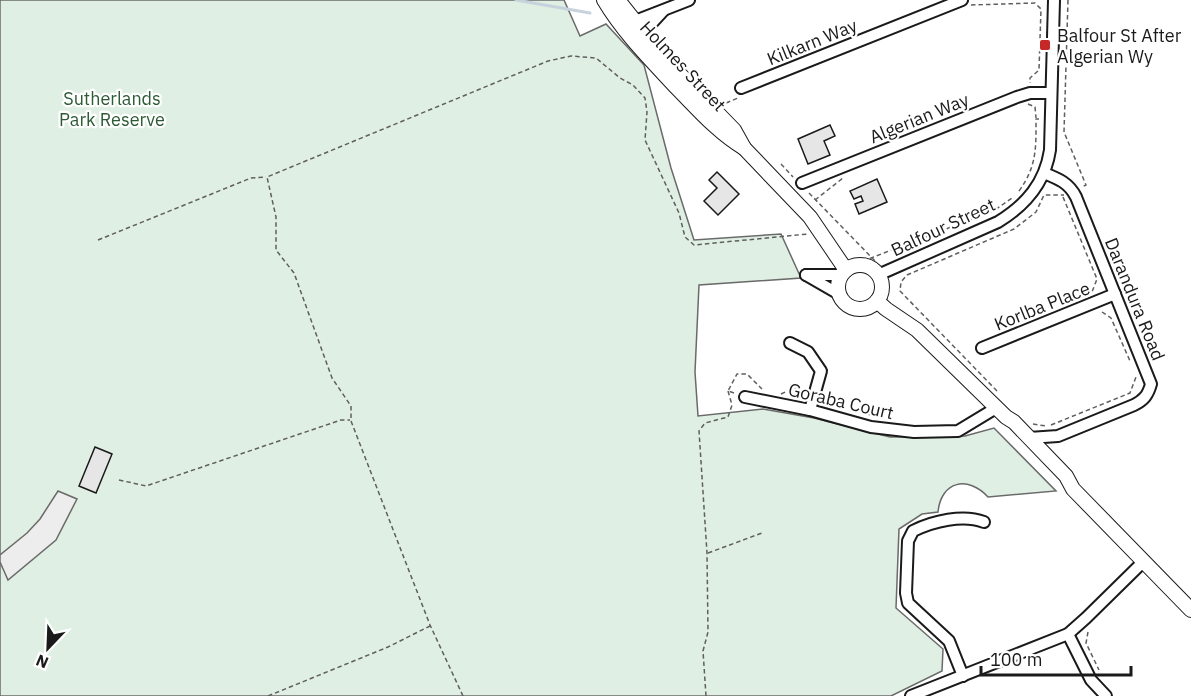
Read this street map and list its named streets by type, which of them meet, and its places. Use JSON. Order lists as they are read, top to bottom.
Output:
{
  "streets": {
    "main road": ["Holmes Street"],
    "street": [
      "Kilkarn Way",
      "Algerian Way",
      "Balfour Street",
      "Darandura Road",
      "Korlba Place",
      "Goraba Court"
    ]
  },
  "crossings": [
    ["Holmes Street", "Balfour Street"],
    ["Algerian Way", "Balfour Street"],
    ["Darandura Road", "Korlba Place"]
  ],
  "parks": ["Sutherlands Park Reserve"],
  "places": {
    "transit": ["Balfour St After Algerian Wy"]
  },
  "scale_bar": "100 m",
  "north": "bottom left"
}
